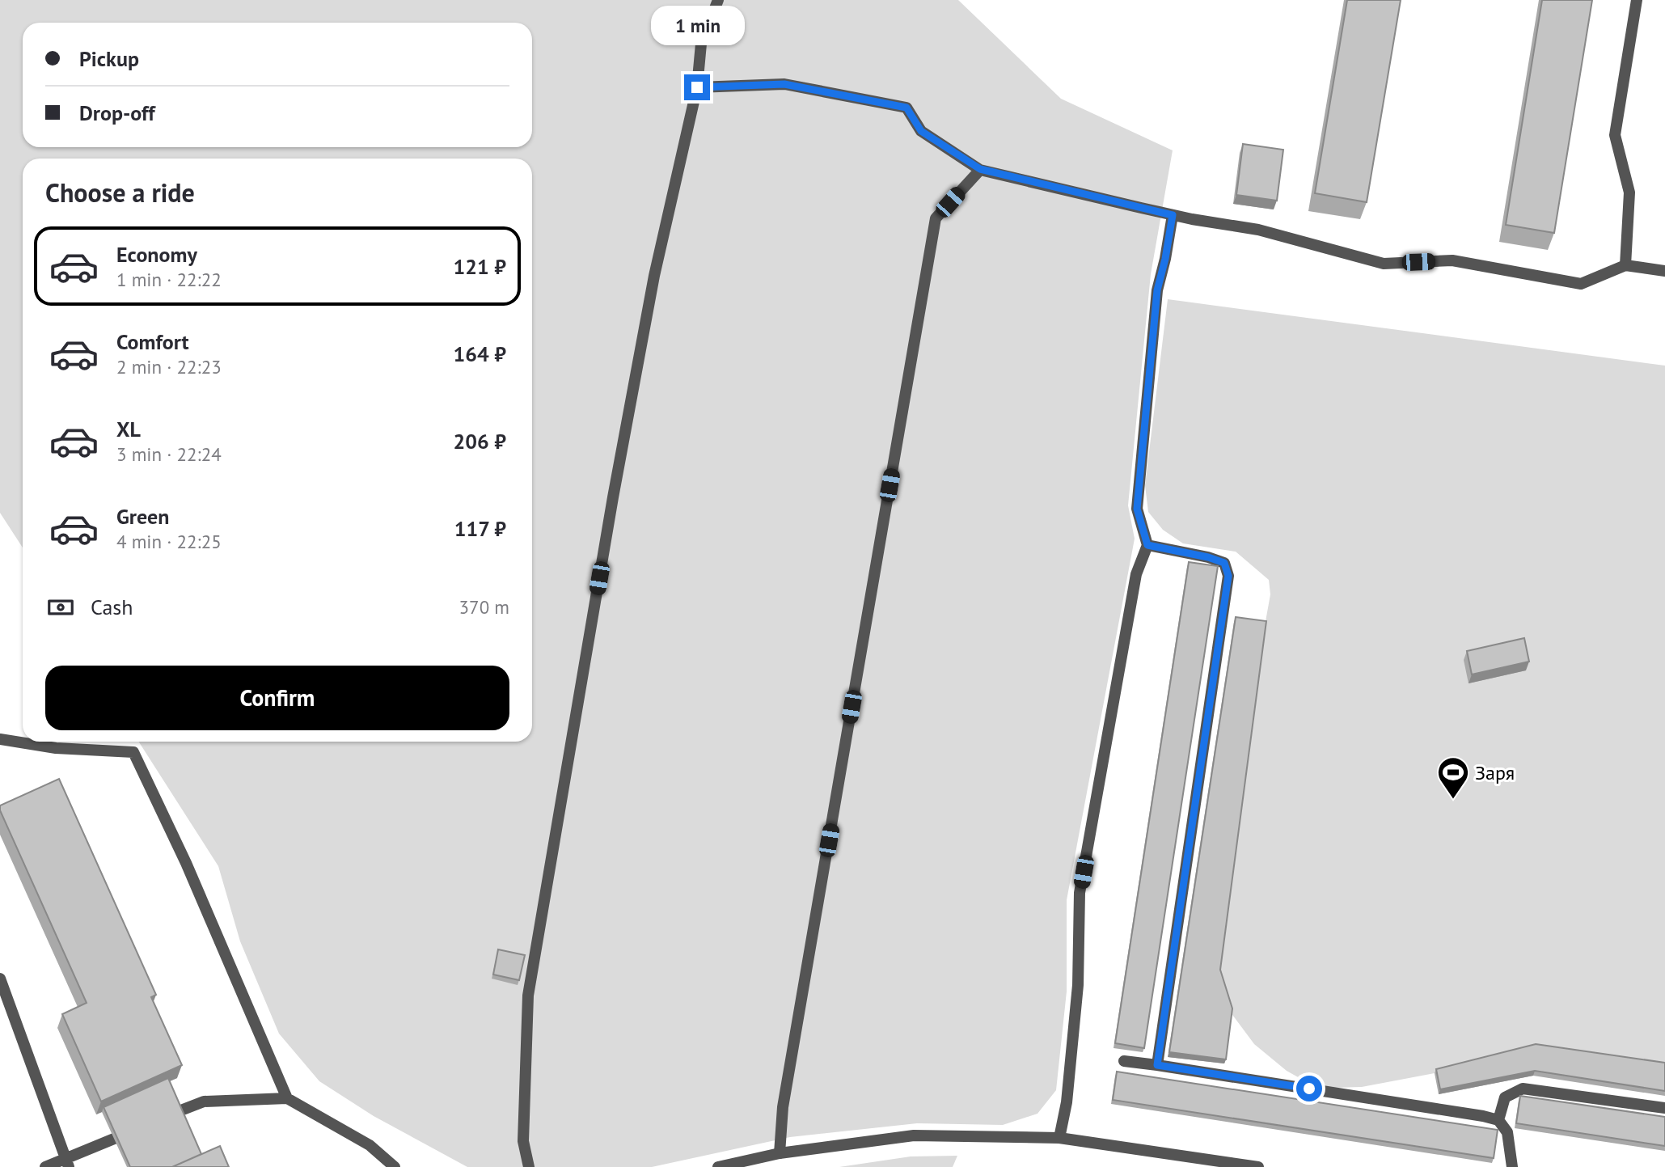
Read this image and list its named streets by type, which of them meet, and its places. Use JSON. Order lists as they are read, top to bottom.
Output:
{
  "places": {
    "sports": ["Заря"]
  },
  "page": {
    "bubble": "1 min",
    "banner": ["Pickup", "Drop-off"],
    "heading": "Choose a ride",
    "list": [
      {
        "name": "Economy",
        "note": "1 min · 22:22",
        "value": "121 ₽"
      },
      {
        "name": "Comfort",
        "note": "2 min · 22:23",
        "value": "164 ₽"
      },
      {
        "name": "XL",
        "note": "3 min · 22:24",
        "value": "206 ₽"
      },
      {
        "name": "Green",
        "note": "4 min · 22:25",
        "value": "117 ₽"
      }
    ],
    "pay": ["Cash", "370 m"],
    "buttons": "Confirm"
  }
}
